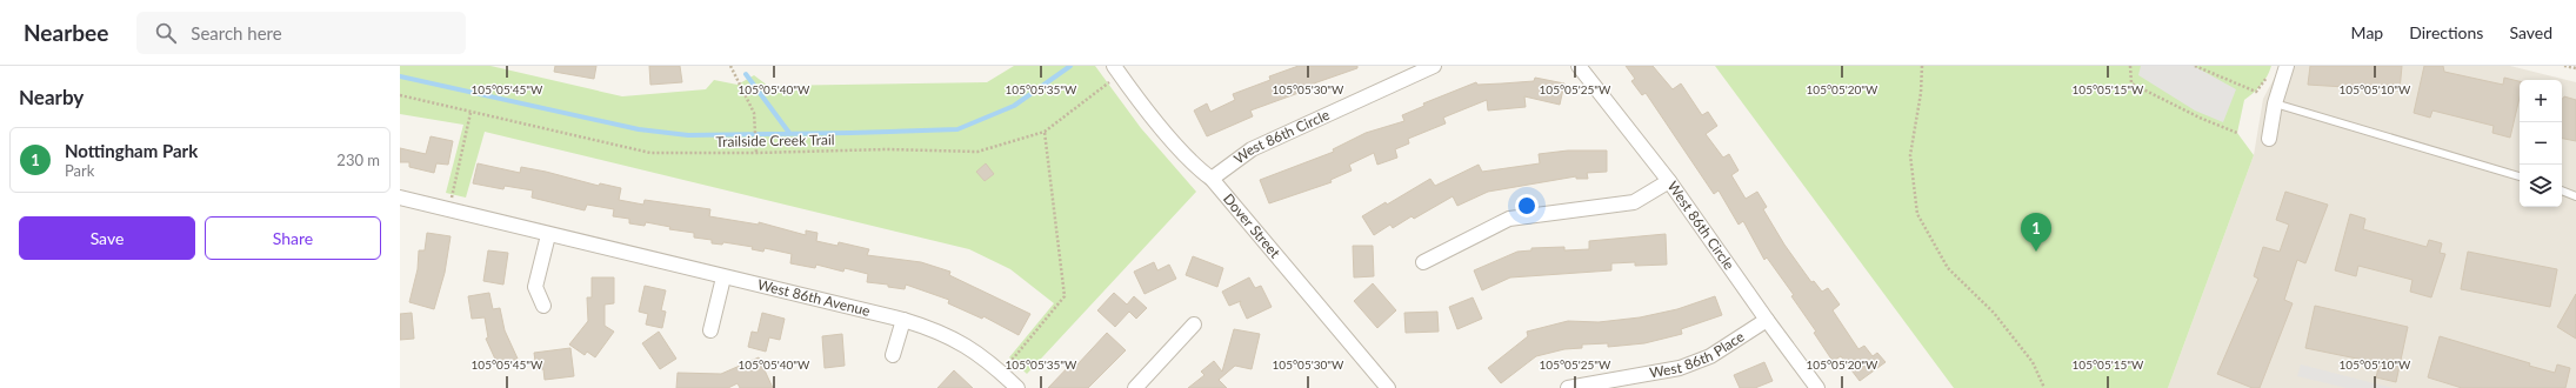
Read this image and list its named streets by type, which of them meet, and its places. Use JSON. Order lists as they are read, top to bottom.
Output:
{
  "streets": {
    "street": [
      "West 86th Circle",
      "Dover Street",
      "West 86th Avenue",
      "West 86th Place"
    ],
    "path": ["Trailside Creek Trail"]
  },
  "crossings": [
    ["West 86th Circle", "Dover Street"],
    ["West 86th Circle", "West 86th Place"],
    ["Trailside Creek Trail", "Dover Street"]
  ],
  "page": {
    "header": "Nearbee",
    "search": "Search here",
    "nav": ["Map", "Directions", "Saved"],
    "heading": "Nearby",
    "map_buttons": ["+", "−"],
    "list": [
      {
        "mark": "1",
        "name": "Nottingham Park",
        "note": "Park",
        "value": "230 m"
      }
    ],
    "buttons": ["Save", "Share"],
    "pins": "1"
  },
  "coordinates": [
    "105°05'45\"W",
    "105°05'40\"W",
    "105°05'35\"W",
    "105°05'30\"W",
    "105°05'25\"W",
    "105°05'20\"W",
    "105°05'15\"W",
    "105°05'10\"W"
  ]
}
